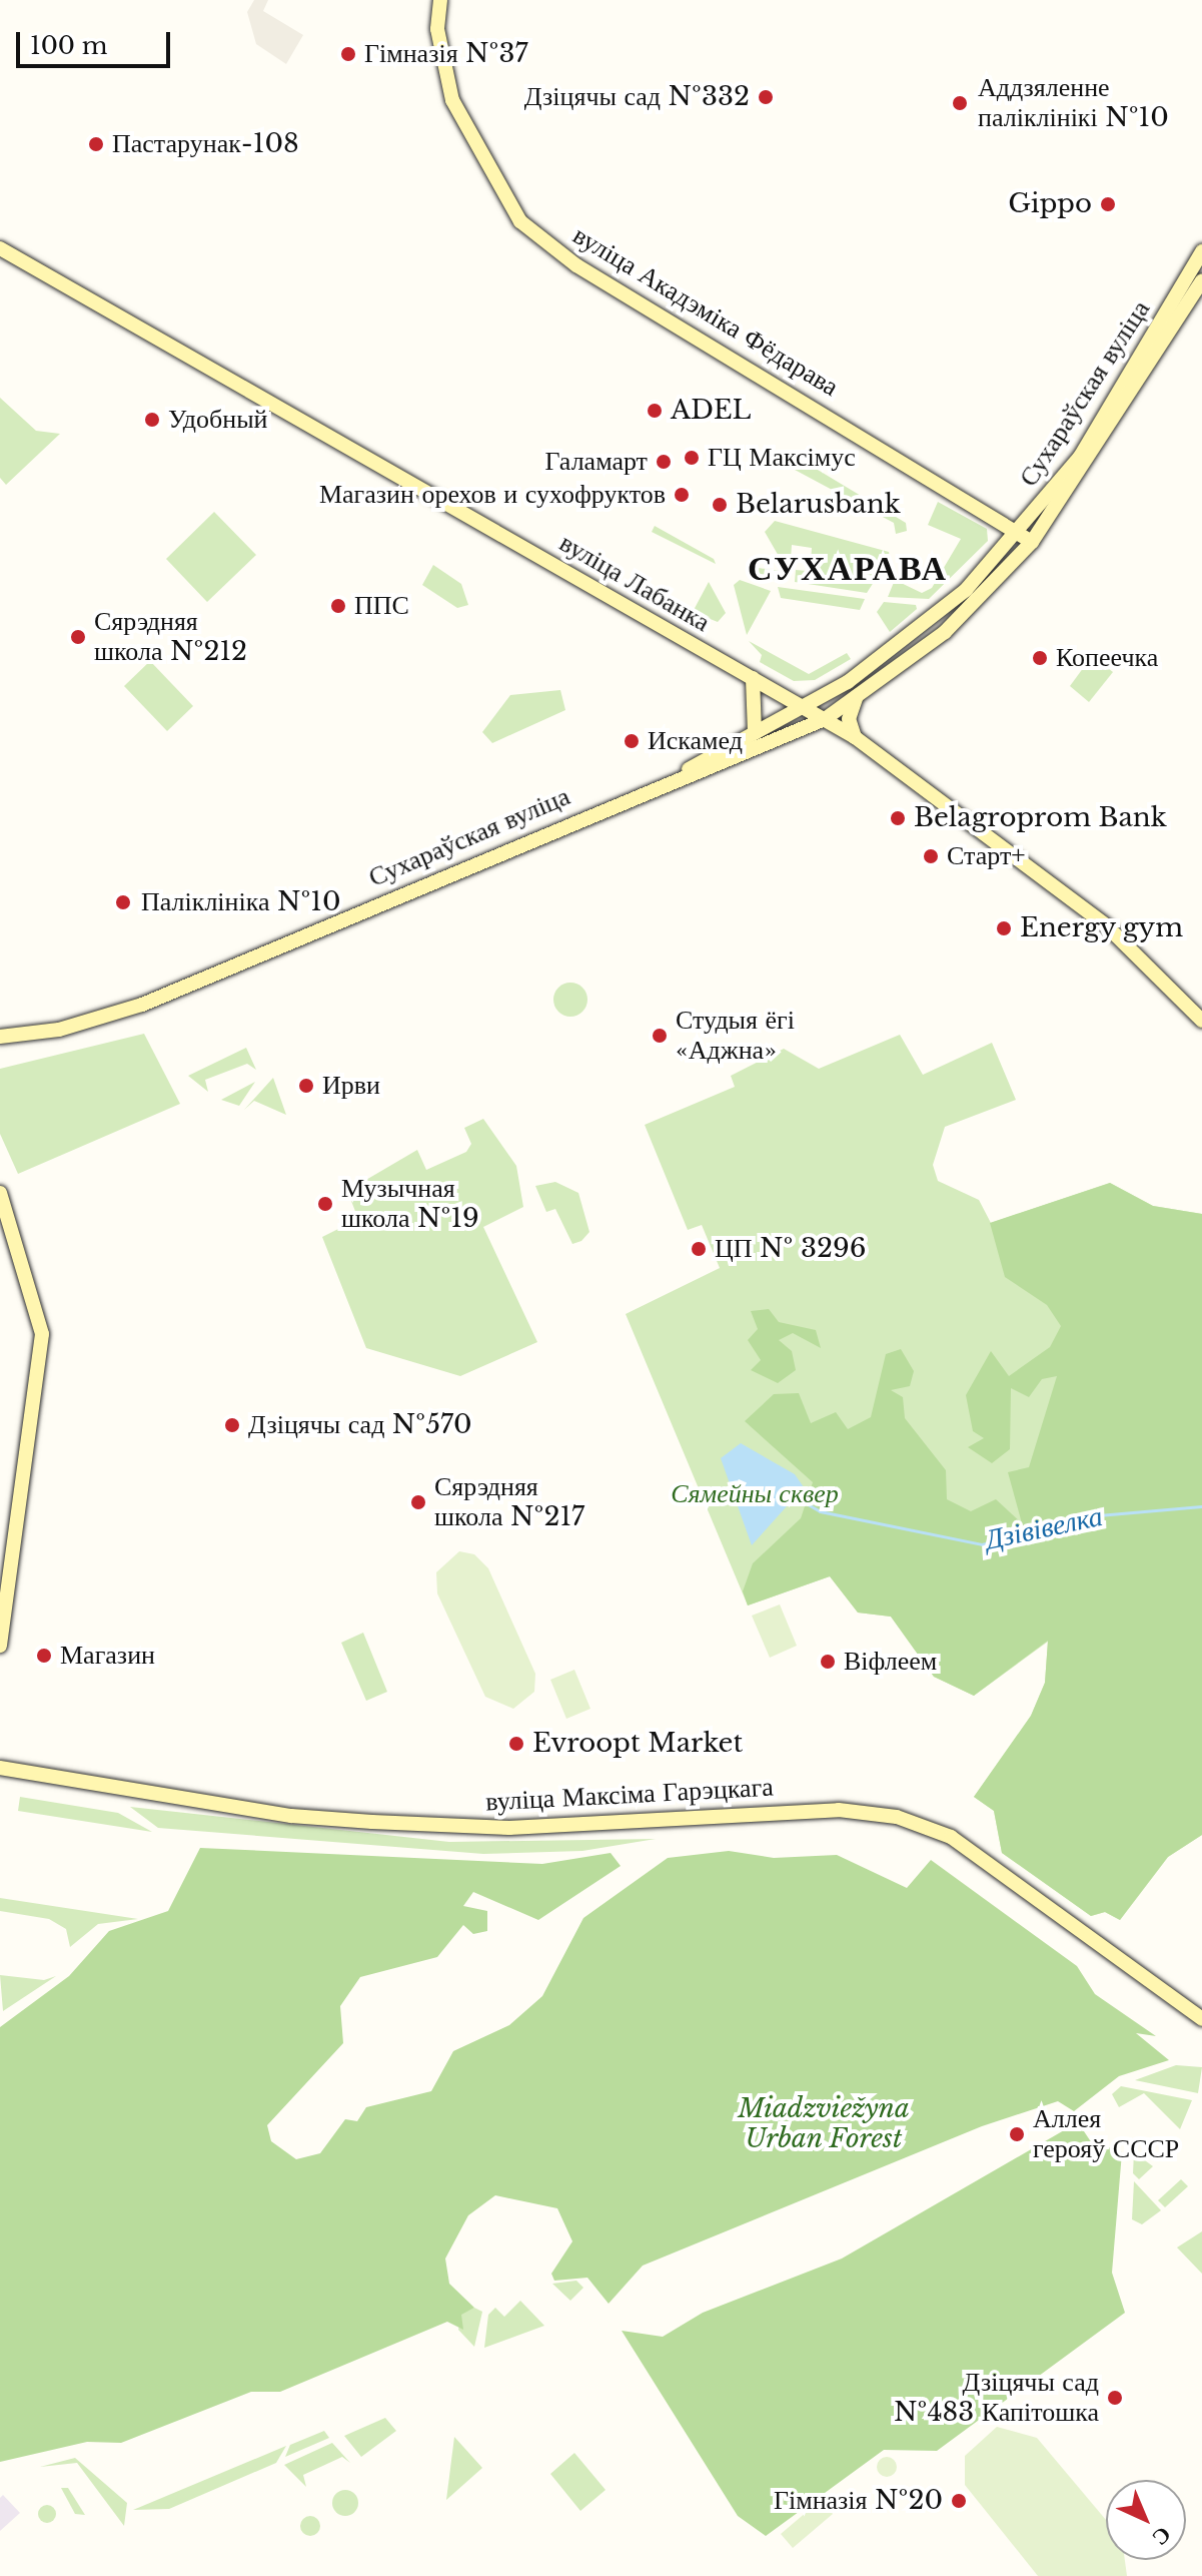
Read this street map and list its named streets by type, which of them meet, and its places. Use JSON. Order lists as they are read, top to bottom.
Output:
{
  "streets": {
    "main road": [
      "вуліца Акадэміка Фёдарава",
      "Сухараўская вуліца",
      "вуліца Лабанка",
      "вуліца Максіма Гарэцкага"
    ]
  },
  "crossings": [
    ["вуліца Акадэміка Фёдарава", "Сухараўская вуліца"],
    ["Сухараўская вуліца", "вуліца Лабанка"]
  ],
  "districts": ["СУХАРАВА"],
  "water": ["Дзівівелка"],
  "parks": ["Сямейны сквер", "Miadzviežyna Urban Forest"],
  "places": [
    "Гімназія №37",
    "Дзіцячы сад №332",
    "Аддзяленне паліклінікі №10",
    "Пастарунак-108",
    "Gippo",
    "ADEL",
    "Удобный",
    "ГЦ Максімус",
    "Галамарт",
    "Магазин орехов и сухофруктов",
    "Belarusbank",
    "ППС",
    "Сярэдняя школа №212",
    "Копеечка",
    "Искамед",
    "Belagroprom Bank",
    "Старт+",
    "Паліклініка №10",
    "Energy gym",
    "Студыя ёгі «Аджна»",
    "Ирви",
    "Музычная школа №19",
    "ЦП № 3296",
    "Дзіцячы сад №570",
    "Сярэдняя школа №217",
    "Магазин",
    "Віфлеем",
    "Evroopt Market",
    "Аллея герояў СССР",
    "Дзіцячы сад №483 Капітошка",
    "Гімназія №20"
  ],
  "scale_bar": "100 m",
  "north": "bottom right"
}
